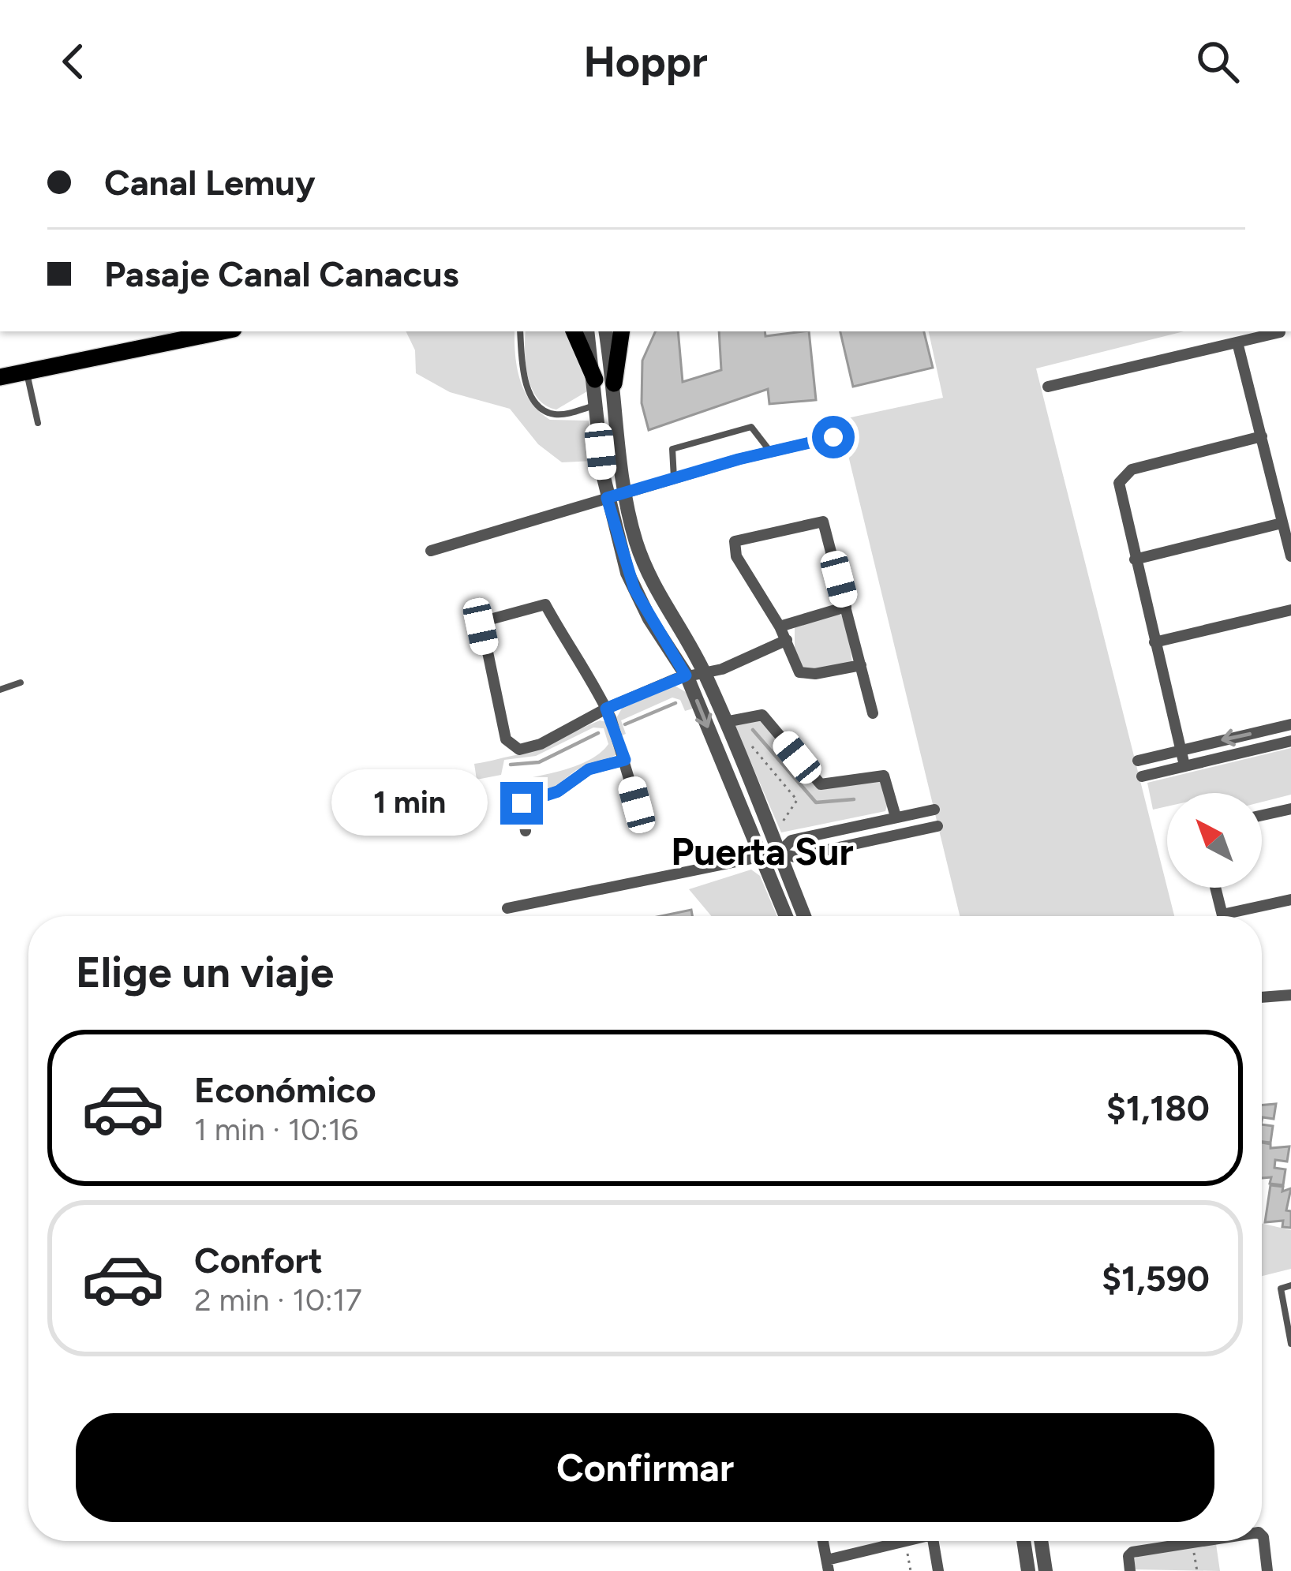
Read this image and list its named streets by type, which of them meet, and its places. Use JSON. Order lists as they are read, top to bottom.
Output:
{
  "districts": ["Puerta Sur"],
  "north": "top left",
  "page": {
    "header": "Hoppr",
    "banner": ["Canal Lemuy", "Pasaje Canal Canacus"],
    "bubble": "1 min",
    "heading": "Elige un viaje",
    "list": [
      {
        "name": "Económico",
        "note": "1 min · 10:16",
        "value": "$1,180"
      },
      {
        "name": "Confort",
        "note": "2 min · 10:17",
        "value": "$1,590"
      }
    ],
    "buttons": "Confirmar"
  }
}
